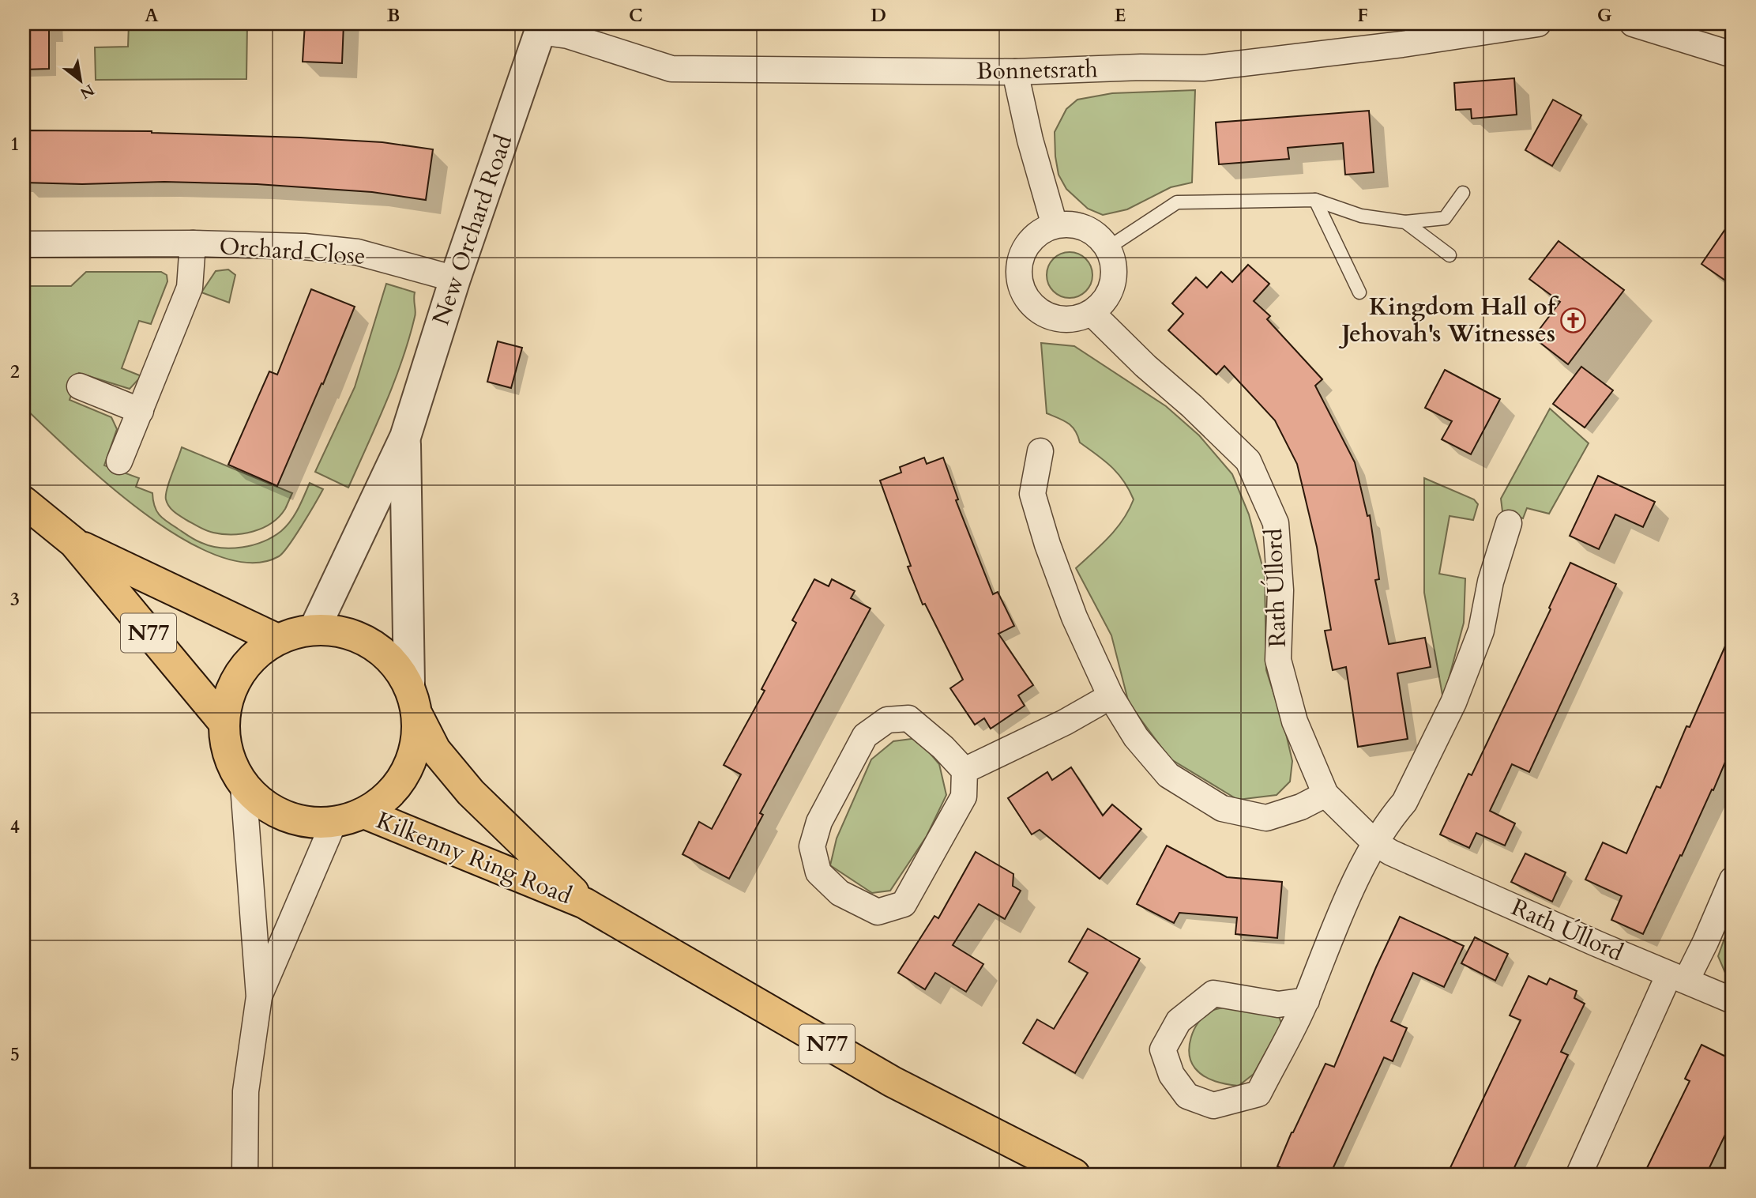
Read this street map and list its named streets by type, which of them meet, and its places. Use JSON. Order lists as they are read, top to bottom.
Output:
{
  "streets": {
    "main road": ["N77", "Kilkenny Ring Road"],
    "street": [
      "Bonnetsrath",
      "New Orchard Road",
      "Orchard Close",
      "Rath Úllord"
    ]
  },
  "crossings": [
    ["Bonnetsrath", "New Orchard Road"],
    ["New Orchard Road", "Orchard Close"],
    ["New Orchard Road", "N77"],
    ["New Orchard Road", "Kilkenny Ring Road"],
    ["N77", "Kilkenny Ring Road"]
  ],
  "places": {
    "church": ["Kingdom Hall of Jehovah's Witnesses"]
  },
  "north": "bottom right",
  "grid": {
    "columns": [
      "A",
      "B",
      "C",
      "D",
      "E",
      "F",
      "G"
    ],
    "rows": [
      "1",
      "2",
      "3",
      "4",
      "5"
    ]
  }
}
